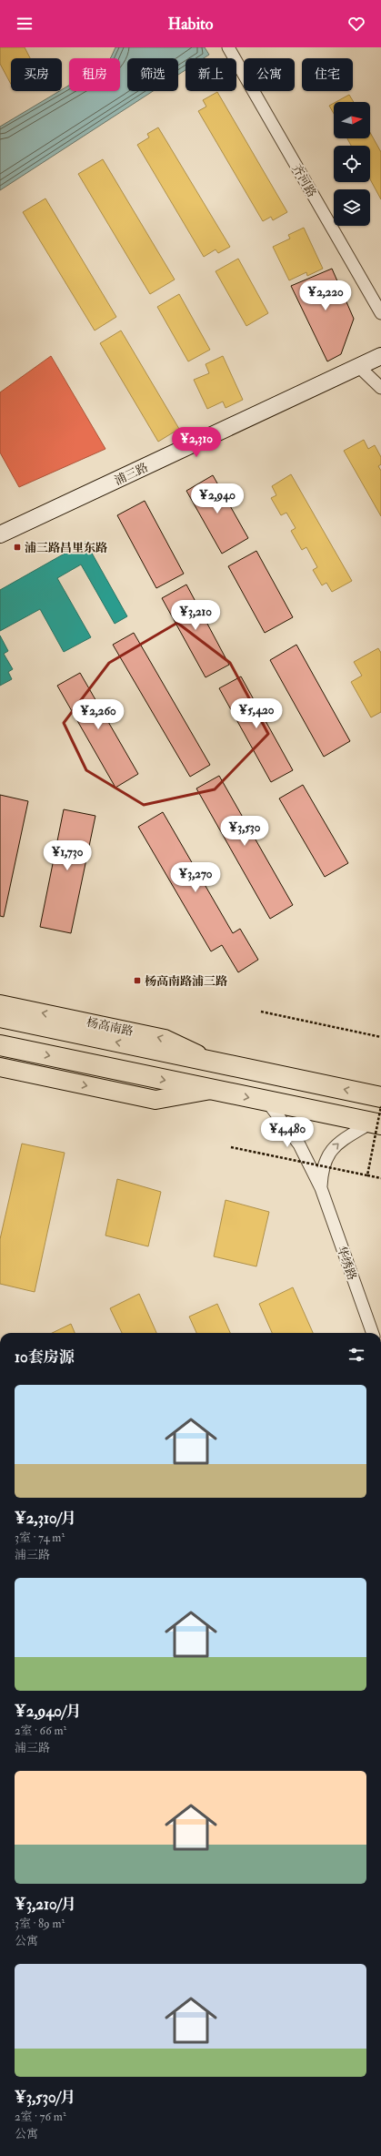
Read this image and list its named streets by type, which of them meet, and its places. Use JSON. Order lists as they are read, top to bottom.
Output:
{
  "streets": {
    "highway": ["杨高南路"],
    "street": ["齐河路", "浦三路", "华绣路"]
  },
  "places": {
    "transit": ["浦三路昌里东路", "杨高南路浦三路"]
  },
  "north": "right",
  "page": {
    "header": "Habito",
    "chip": [
      "买房",
      "租房",
      "筛选",
      "新上",
      "公寓",
      "住宅"
    ],
    "price": [
      "¥2,220",
      "¥2,310",
      "¥2,940",
      "¥3,210",
      "¥5,420",
      "¥2,260",
      "¥3,530",
      "¥1,730",
      "¥3,270",
      "¥4,480"
    ],
    "heading": "10套房源",
    "list": [
      {
        "name": "¥2,310/月",
        "note": "3室 · 74 m² · 浦三路"
      },
      {
        "name": "¥2,940/月",
        "note": "2室 · 66 m² · 浦三路"
      },
      {
        "name": "¥3,210/月",
        "note": "3室 · 89 m² · 公寓"
      },
      {
        "name": "¥3,530/月",
        "note": "2室 · 76 m² · 公寓"
      }
    ]
  }
}
